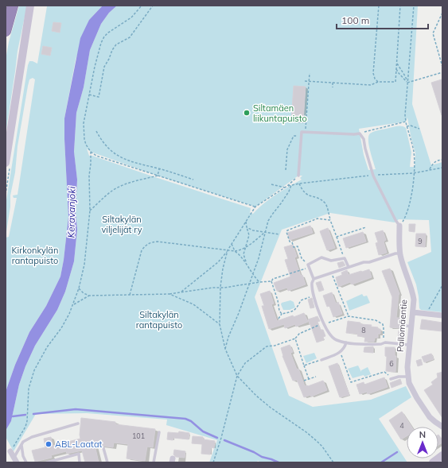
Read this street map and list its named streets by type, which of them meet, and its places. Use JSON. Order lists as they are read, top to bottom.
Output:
{
  "streets": {
    "street": ["Pallomäentie"]
  },
  "water": ["Keravanjoki"],
  "parks": ["Siltakylän viljelijät ry", "Kirkonkylän rantapuisto", "Siltakylän rantapuisto"],
  "places": ["Siltamäen liikuntapuisto", "ABL-Laatat"],
  "house_numbers": [
    "9",
    "8",
    "6",
    "4",
    "101"
  ],
  "scale_bar": "100 m",
  "north": "top"
}
